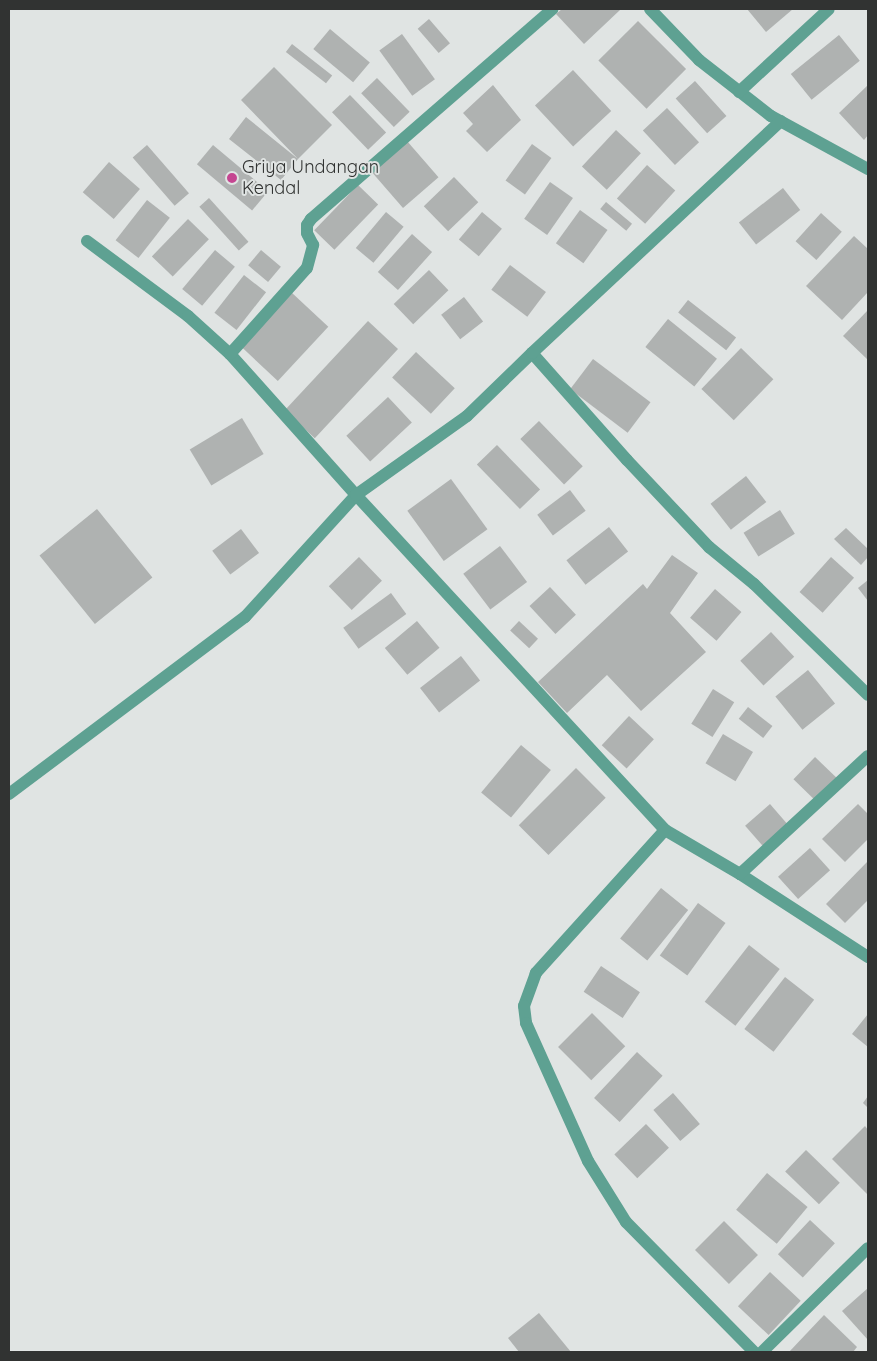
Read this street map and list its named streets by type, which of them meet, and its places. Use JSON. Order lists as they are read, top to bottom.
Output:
{
  "places": ["Griya Undangan Kendal"]
}
